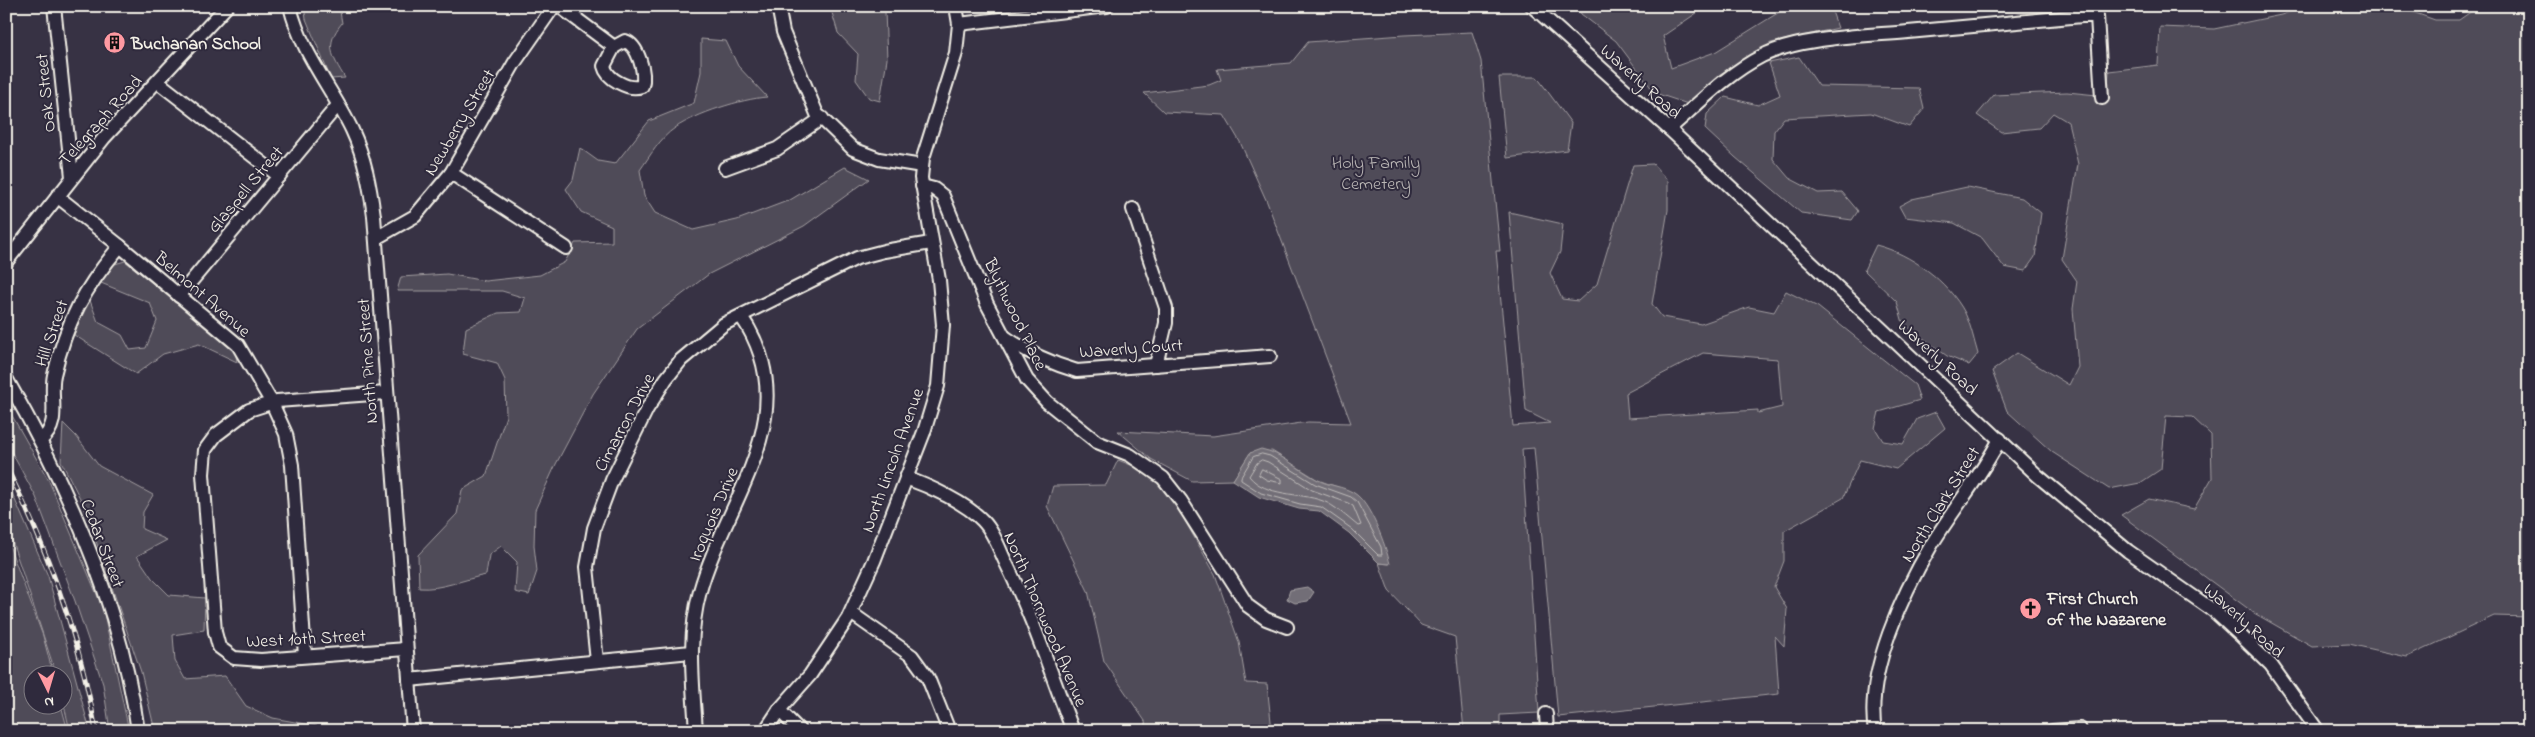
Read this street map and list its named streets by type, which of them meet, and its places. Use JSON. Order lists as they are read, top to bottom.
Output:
{
  "streets": {
    "street": [
      "Waverly Road",
      "Oak Street",
      "Telegraph Road",
      "Newberry Street",
      "Glaspell Street",
      "Belmont Avenue",
      "Blythwood Place",
      "Hill Street",
      "Waverly Court",
      "North Pine Street",
      "Cimarron Drive",
      "North Lincoln Avenue",
      "North Clark Street",
      "Iroquois Drive",
      "Cedar Street",
      "North Thornwood Avenue",
      "West 10th Street"
    ]
  },
  "crossings": [
    ["Waverly Road", "North Clark Street"],
    ["Oak Street", "Telegraph Road"],
    ["Telegraph Road", "Belmont Avenue"],
    ["Newberry Street", "North Pine Street"],
    ["Glaspell Street", "Belmont Avenue"],
    ["Glaspell Street", "North Pine Street"],
    ["Belmont Avenue", "Hill Street"],
    ["Belmont Avenue", "West 10th Street"],
    ["Blythwood Place", "Waverly Court"],
    ["Blythwood Place", "North Lincoln Avenue"],
    ["Hill Street", "Cedar Street"],
    ["North Pine Street", "West 10th Street"],
    ["Cimarron Drive", "North Lincoln Avenue"],
    ["Cimarron Drive", "Iroquois Drive"],
    ["North Lincoln Avenue", "North Thornwood Avenue"]
  ],
  "parks": ["Holy Family Cemetery"],
  "places": {
    "building": ["Buchanan School"],
    "church": ["First Church of the Nazarene"]
  },
  "north": "bottom"
}
